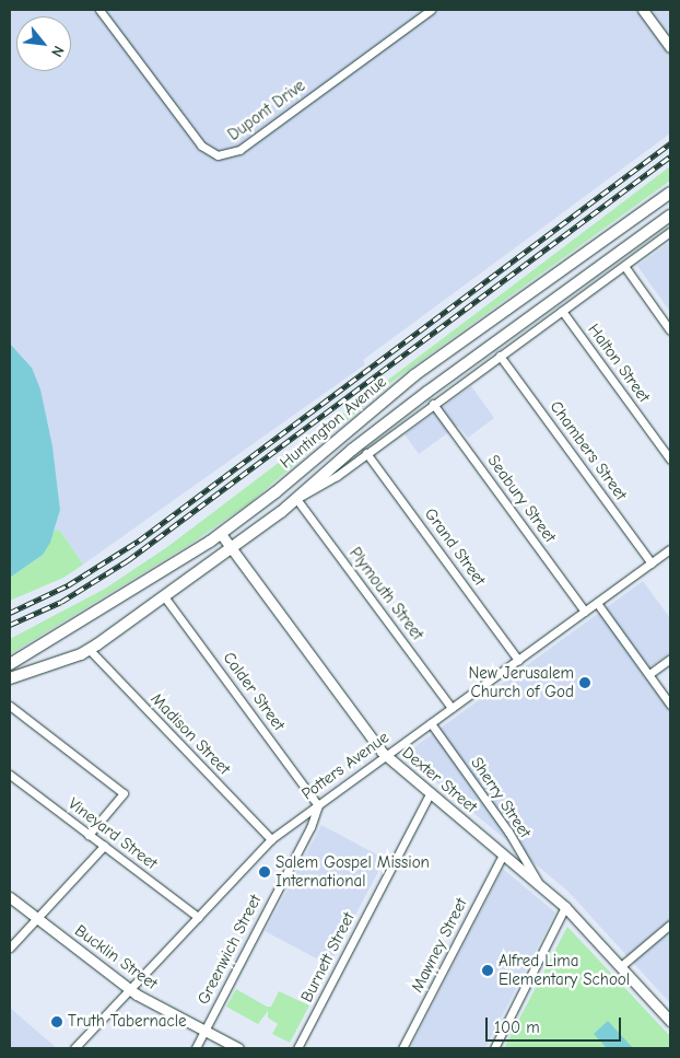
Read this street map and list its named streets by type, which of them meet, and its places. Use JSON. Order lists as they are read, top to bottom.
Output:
{
  "streets": {
    "main road": ["Huntington Avenue"],
    "street": [
      "Dupont Drive",
      "Halton Street",
      "Chambers Street",
      "Seabury Street",
      "Grand Street",
      "Plymouth Street",
      "Calder Street",
      "Madison Street",
      "Potters Avenue",
      "Dexter Street",
      "Sherry Street",
      "Vineyard Street",
      "Mawney Street",
      "Greenwich Street",
      "Bucklin Street",
      "Burnett Street"
    ]
  },
  "crossings": [
    ["Halton Street", "Huntington Avenue"],
    ["Huntington Avenue", "Chambers Street"],
    ["Huntington Avenue", "Seabury Street"],
    ["Huntington Avenue", "Grand Street"],
    ["Huntington Avenue", "Plymouth Street"],
    ["Huntington Avenue", "Calder Street"],
    ["Huntington Avenue", "Madison Street"],
    ["Huntington Avenue", "Dexter Street"],
    ["Chambers Street", "Potters Avenue"],
    ["Seabury Street", "Potters Avenue"],
    ["Grand Street", "Potters Avenue"],
    ["Plymouth Street", "Potters Avenue"],
    ["Calder Street", "Potters Avenue"],
    ["Calder Street", "Greenwich Street"],
    ["Madison Street", "Potters Avenue"],
    ["Potters Avenue", "Dexter Street"],
    ["Potters Avenue", "Sherry Street"],
    ["Potters Avenue", "Vineyard Street"],
    ["Potters Avenue", "Greenwich Street"],
    ["Potters Avenue", "Bucklin Street"],
    ["Dexter Street", "Sherry Street"],
    ["Dexter Street", "Mawney Street"],
    ["Dexter Street", "Burnett Street"],
    ["Greenwich Street", "Bucklin Street"]
  ],
  "places": [
    "New Jerusalem Church of God",
    "Salem Gospel Mission International",
    "Alfred Lima Elementary School",
    "Truth Tabernacle"
  ],
  "scale_bar": "100 m",
  "north": "bottom right"
}
